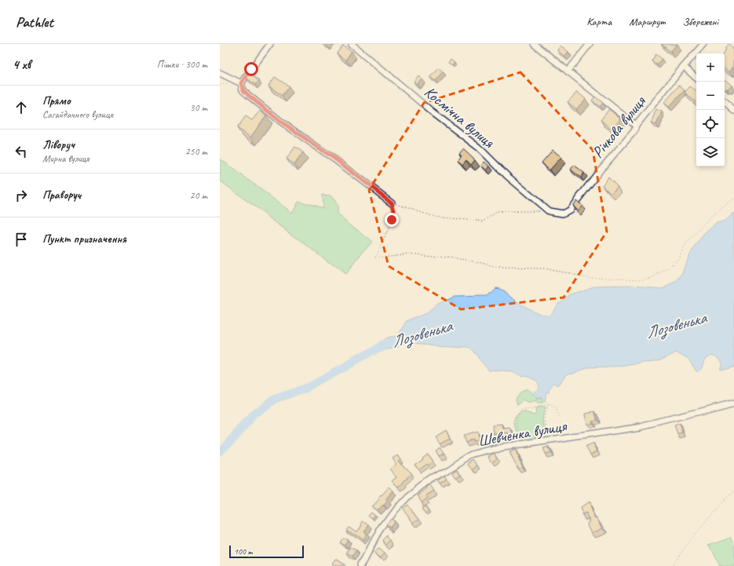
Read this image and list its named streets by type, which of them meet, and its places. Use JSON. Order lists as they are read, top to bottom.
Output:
{
  "streets": {
    "street": ["Космічна вулиця", "Річкова вулиця", "Шевченка вулиця"]
  },
  "crossings": [
    ["Космічна вулиця", "Річкова вулиця"]
  ],
  "water": ["Лозовенька"],
  "scale_bar": "100 m",
  "page": {
    "header": "Pathlet",
    "nav": ["Карта", "Маршрут", "Збережені"],
    "heading": ["4 хв", "Пішки · 300 m"],
    "map_buttons": ["+", "−"],
    "list": [
      ["Прямо", "Сагайдачного вулиця", "30 m"],
      ["Ліворуч", "Мирна вулиця", "250 m"],
      ["Праворуч", "20 m"],
      "Пункт призначення"
    ],
    "scale": "100 m"
  }
}
